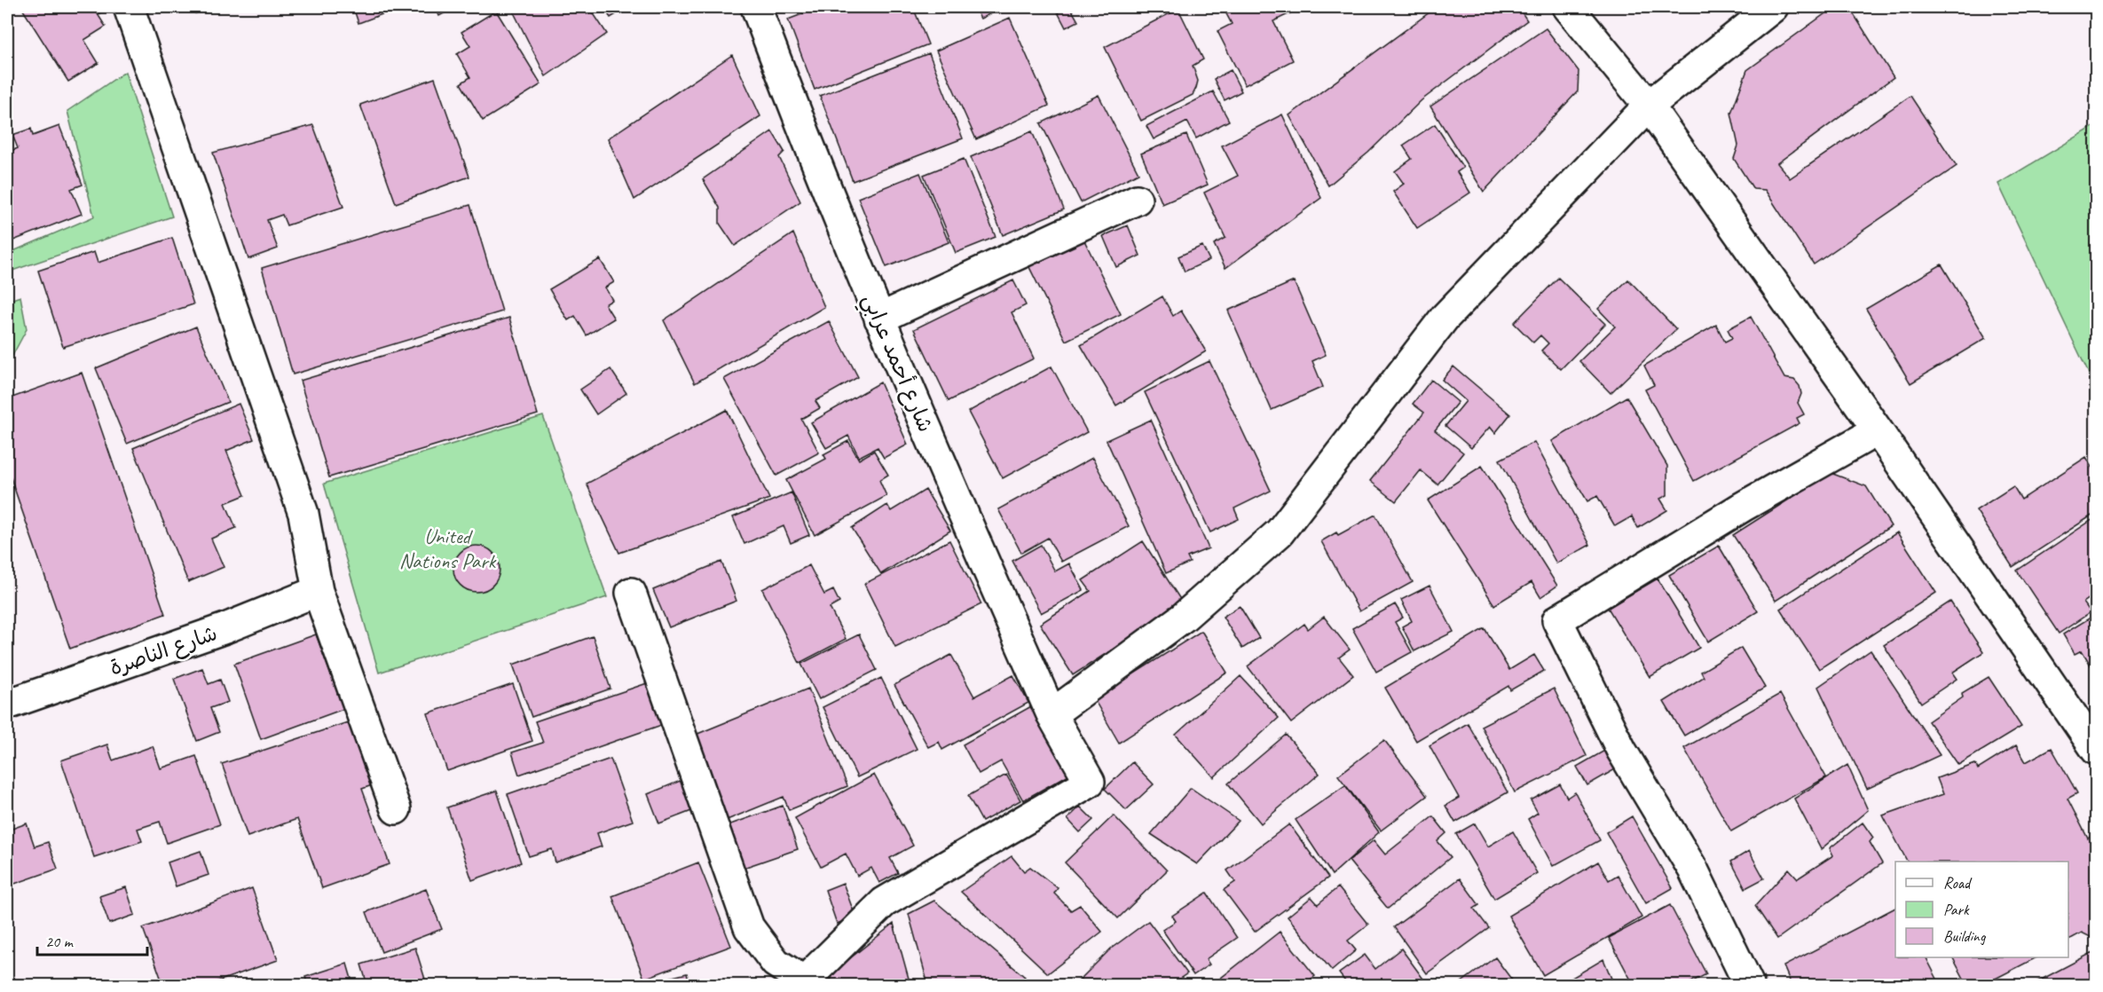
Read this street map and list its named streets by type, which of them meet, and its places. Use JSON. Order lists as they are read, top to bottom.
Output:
{
  "streets": {
    "street": ["شارع أحمد عرابي", "شارع الناصرة"]
  },
  "parks": ["United Nations Park"],
  "legend": ["Road", "Park", "Building"],
  "scale_bar": "20 m"
}
